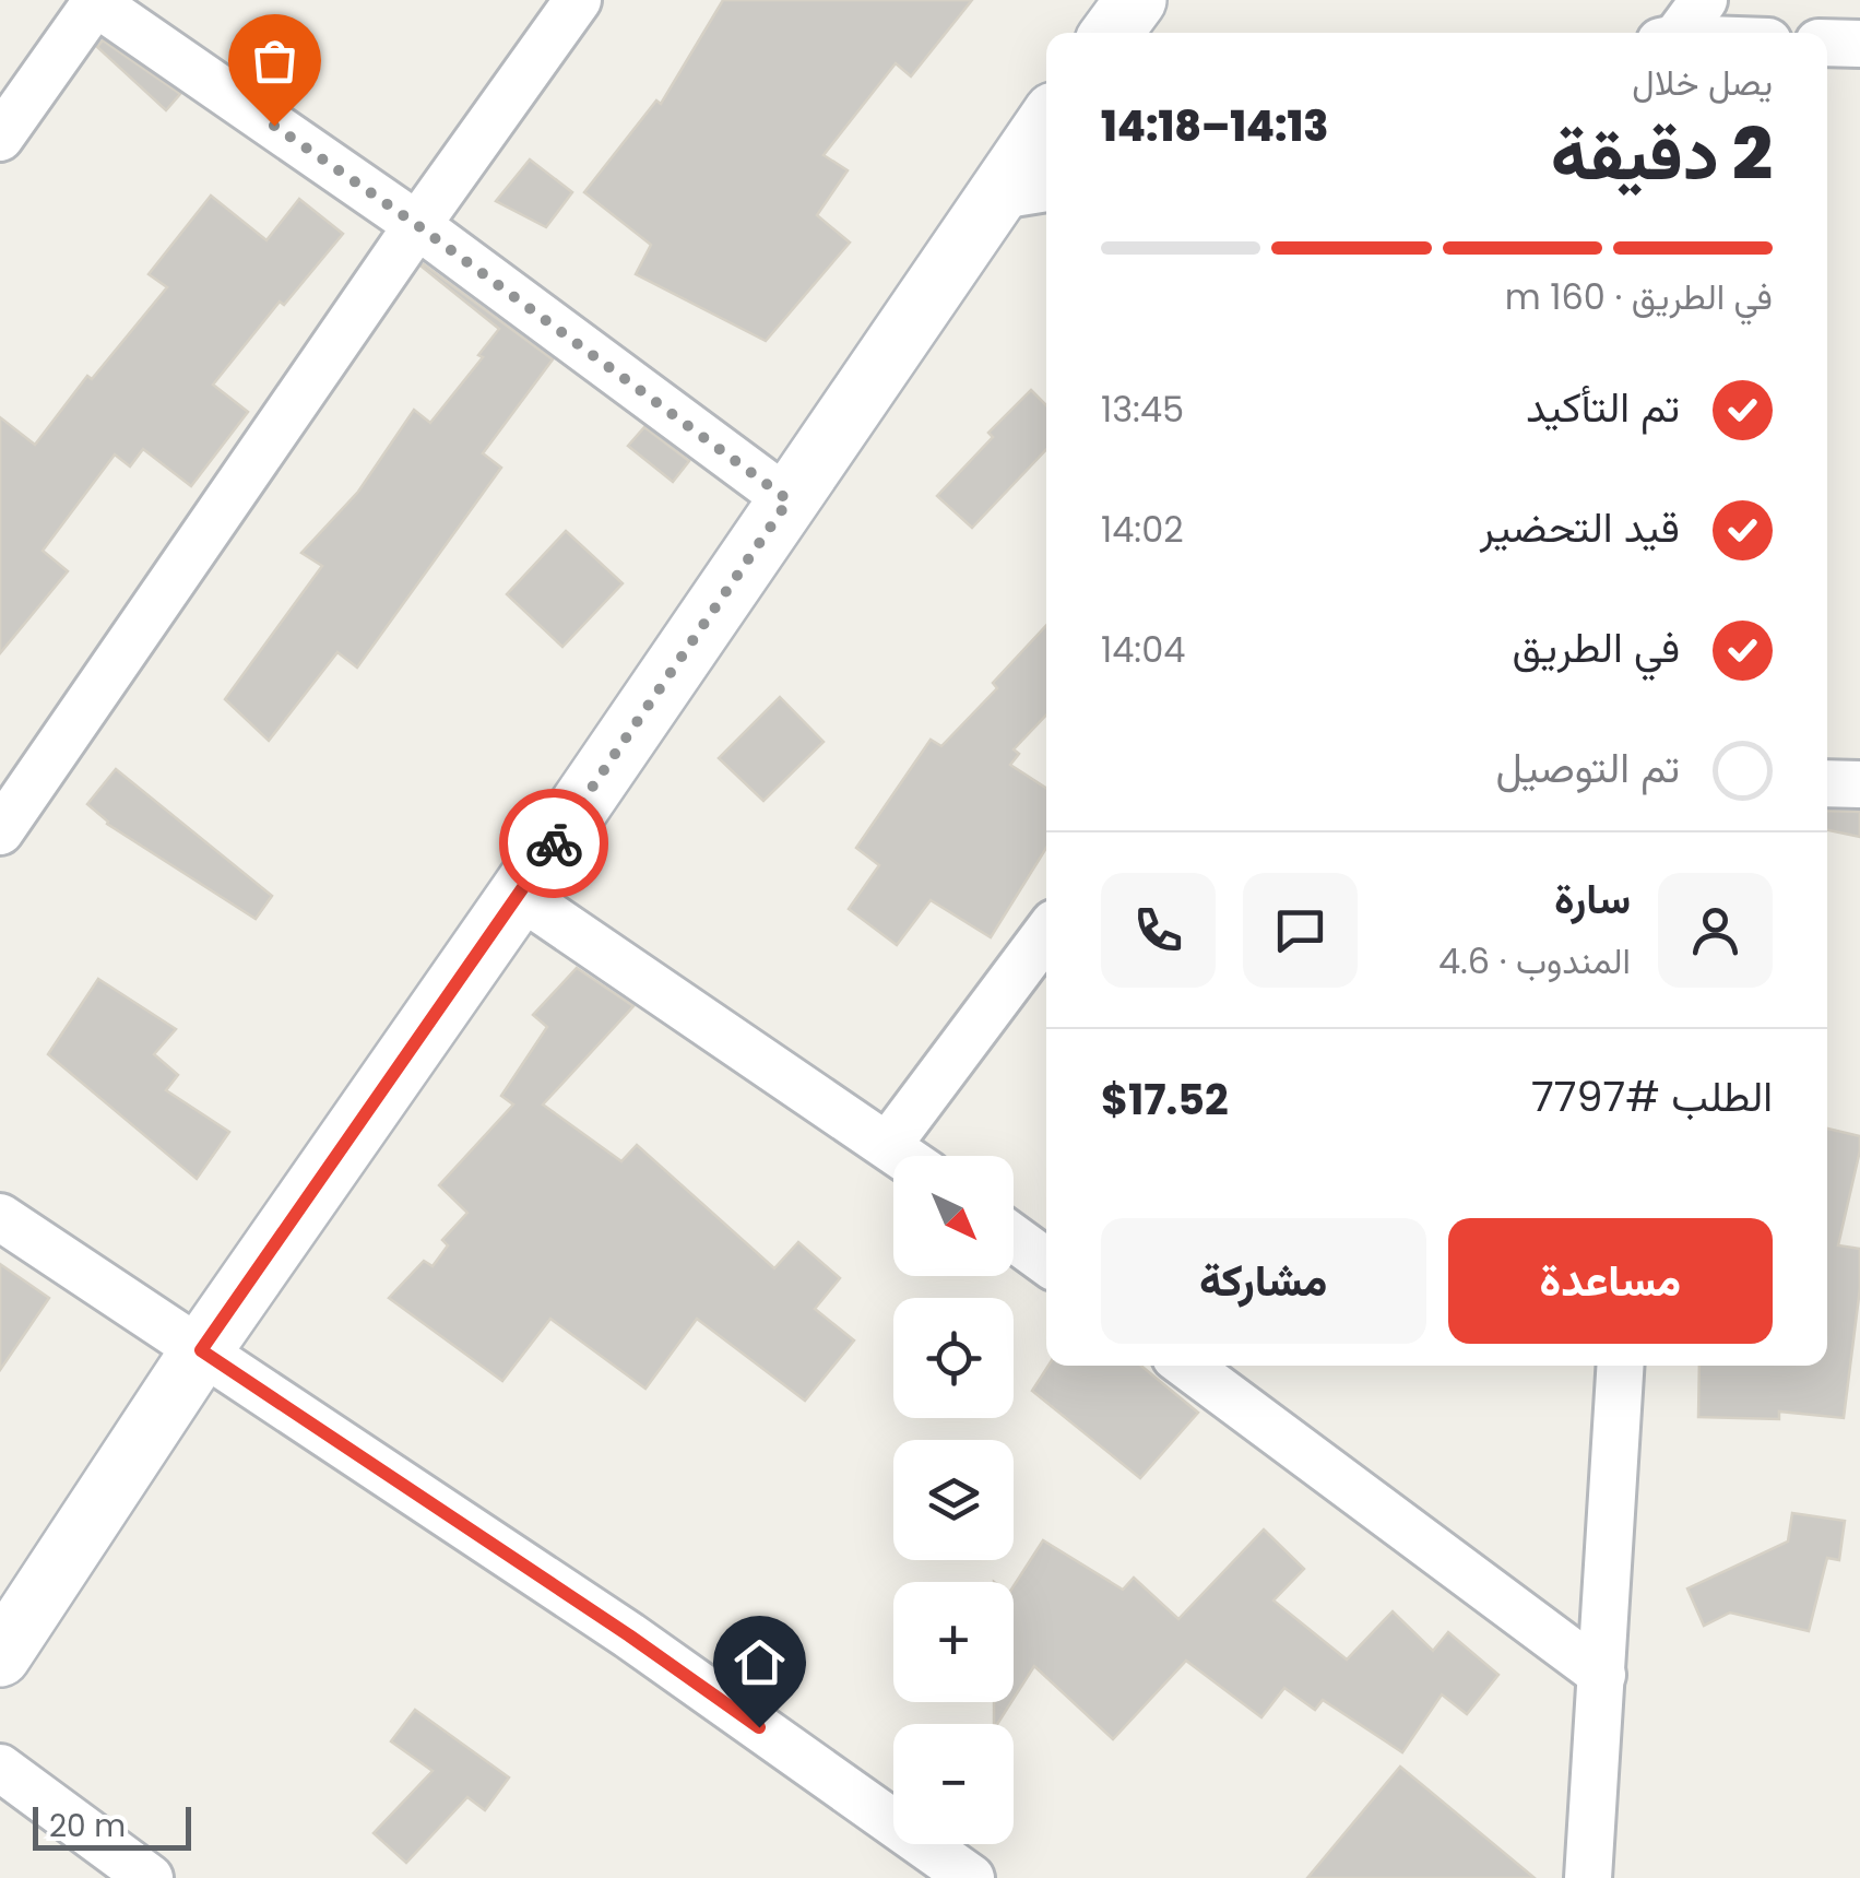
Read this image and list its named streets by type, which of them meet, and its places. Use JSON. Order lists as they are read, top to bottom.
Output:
{
  "scale_bar": "20 m",
  "north": "bottom right",
  "page": {
    "heading": ["2 دقيقة", "يصل خلال", "14:13–14:18"],
    "panel": [
      "سارة",
      "المندوب · 4.6",
      "الطلب #7797",
      "$17.52"
    ],
    "bar": "في الطريق · 160 m",
    "list": [
      ["تم التأكيد", "13:45"],
      ["قيد التحضير", "14:02"],
      ["في الطريق", "14:04"],
      "تم التوصيل"
    ],
    "map_buttons": ["+", "−"],
    "buttons": ["مساعدة", "مشاركة"],
    "scale": "20 m"
  }
}
